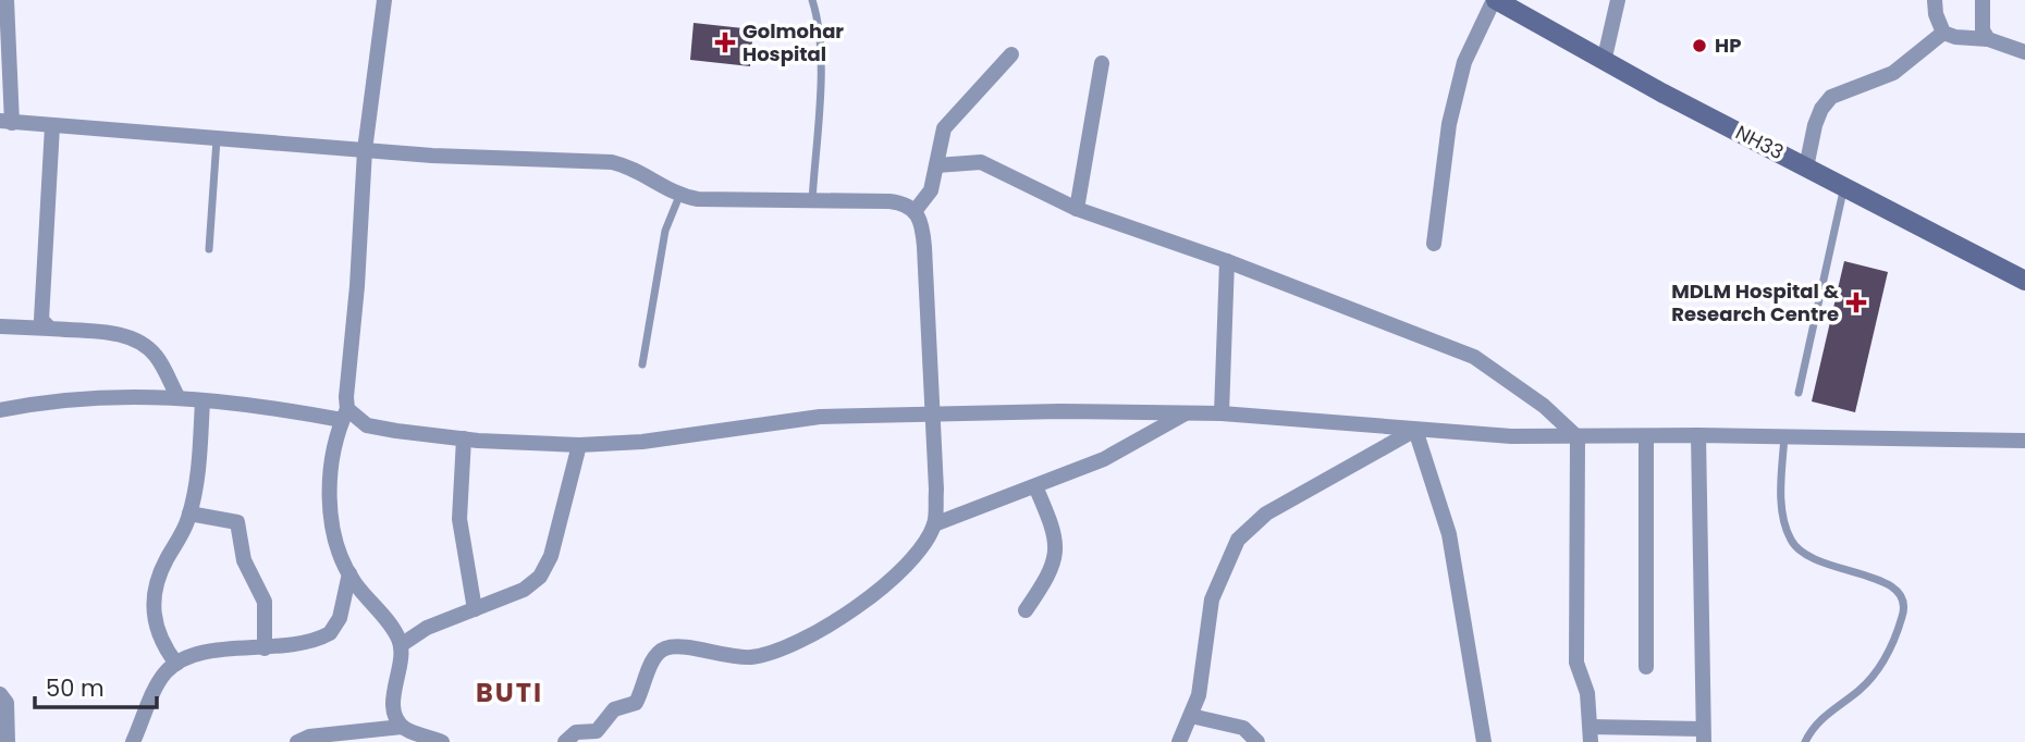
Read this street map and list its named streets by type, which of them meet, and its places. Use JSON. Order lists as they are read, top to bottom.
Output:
{
  "streets": {
    "main road": ["NH33"]
  },
  "districts": ["BUTI"],
  "places": {
    "health": ["Golmohar Hospital", "MDLM Hospital & Research Centre"],
    "other": ["HP"]
  },
  "scale_bar": "50 m"
}
